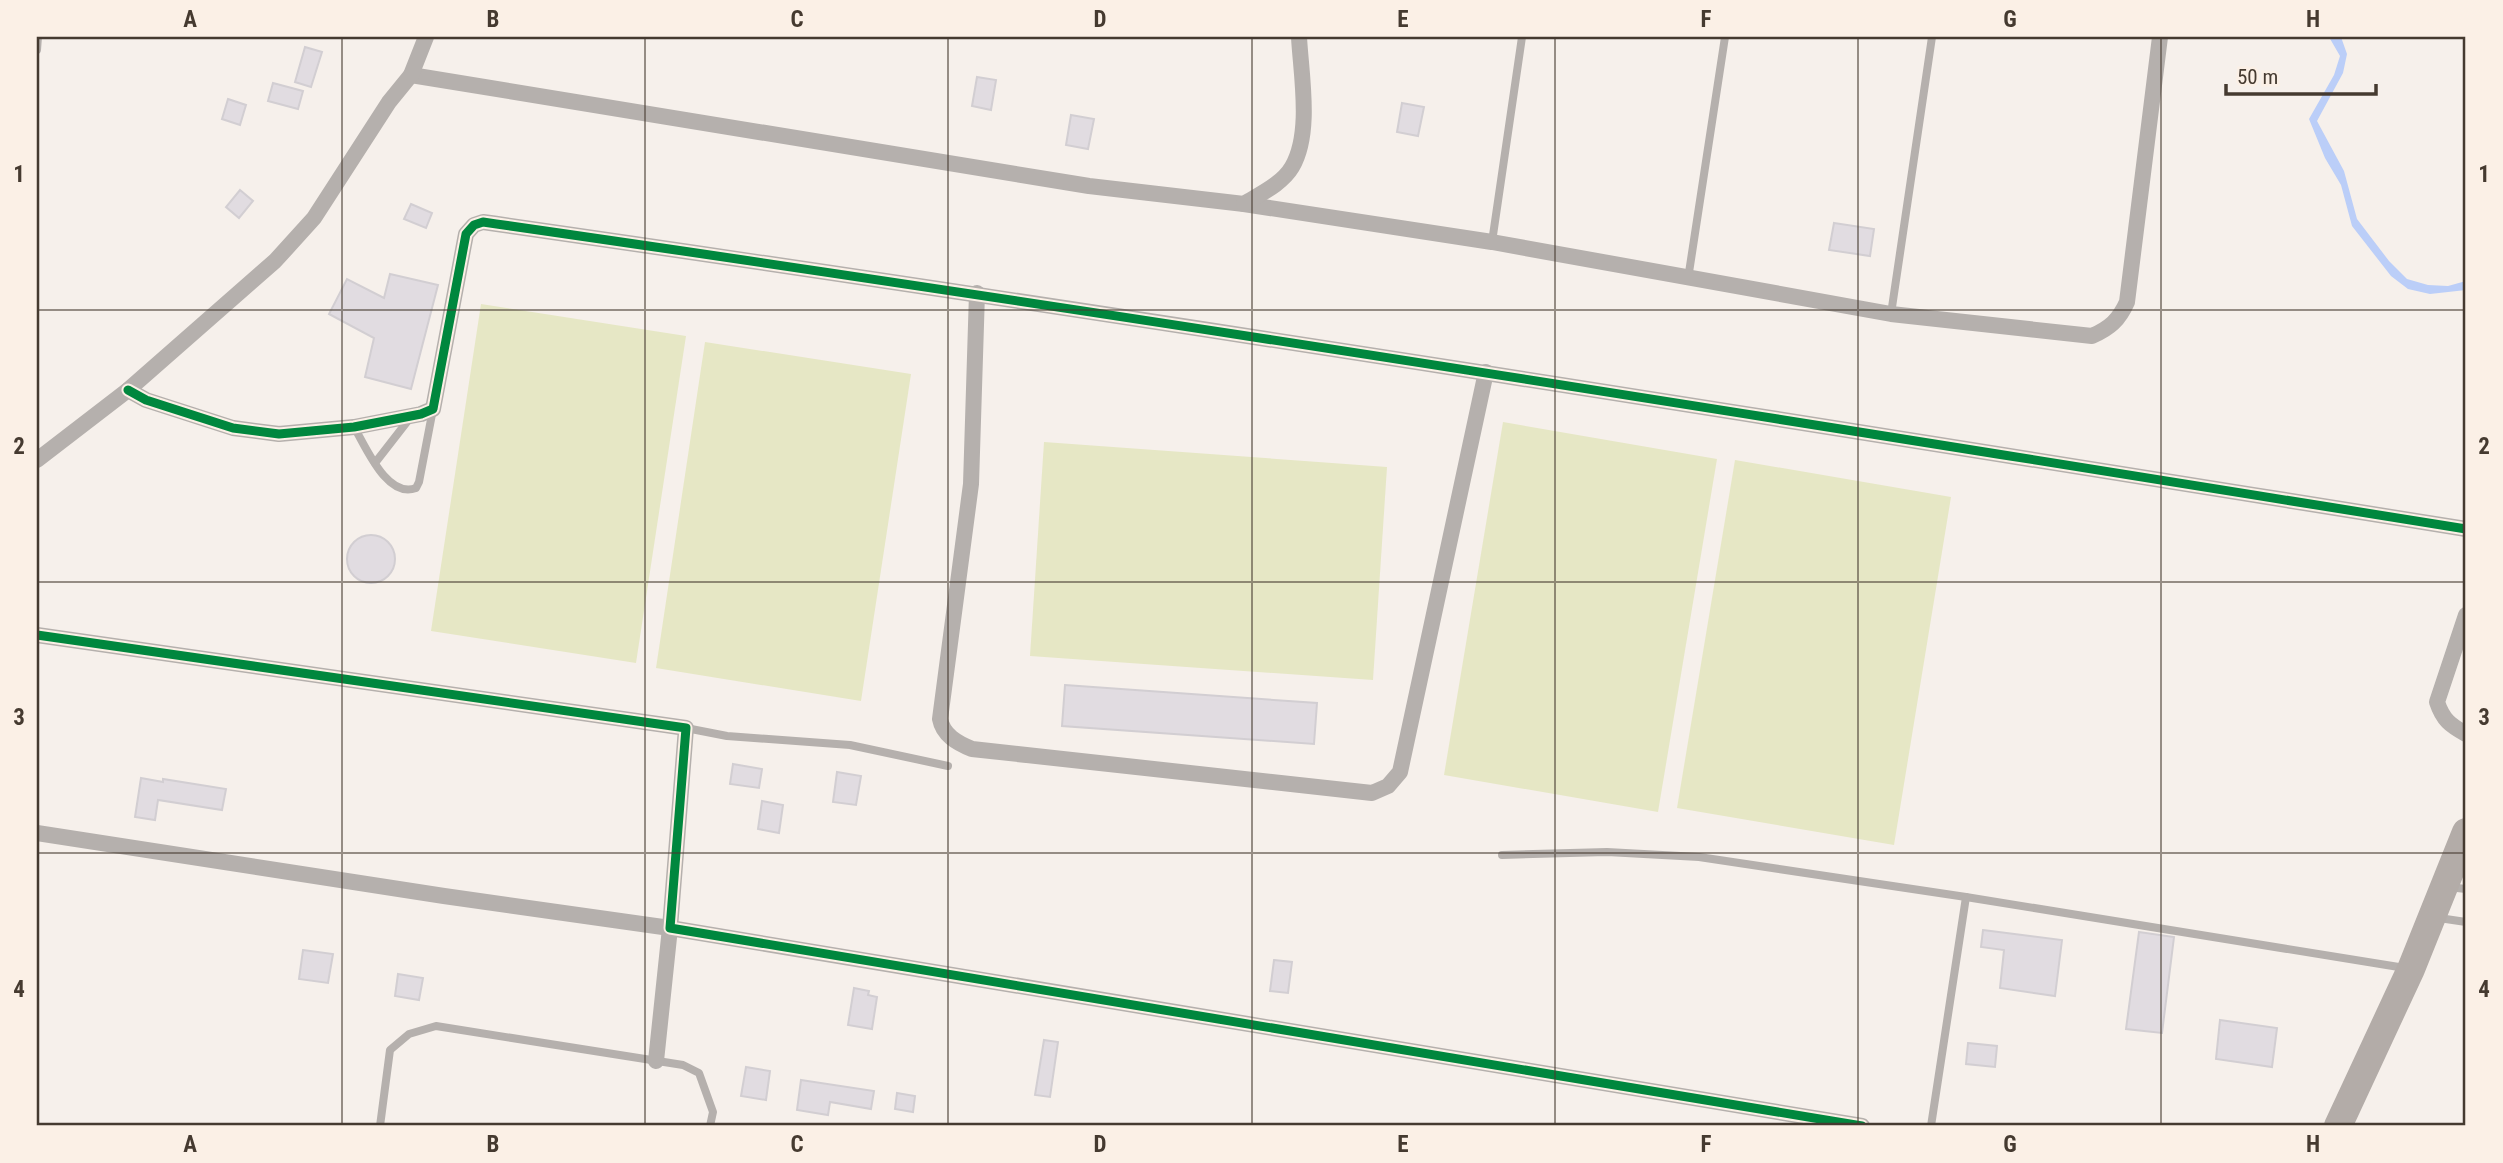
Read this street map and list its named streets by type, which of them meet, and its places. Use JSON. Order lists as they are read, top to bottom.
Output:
{
  "scale_bar": "50 m",
  "grid": {
    "columns": [
      "A",
      "B",
      "C",
      "D",
      "E",
      "F",
      "G",
      "H"
    ],
    "rows": [
      "1",
      "2",
      "3",
      "4"
    ]
  }
}
